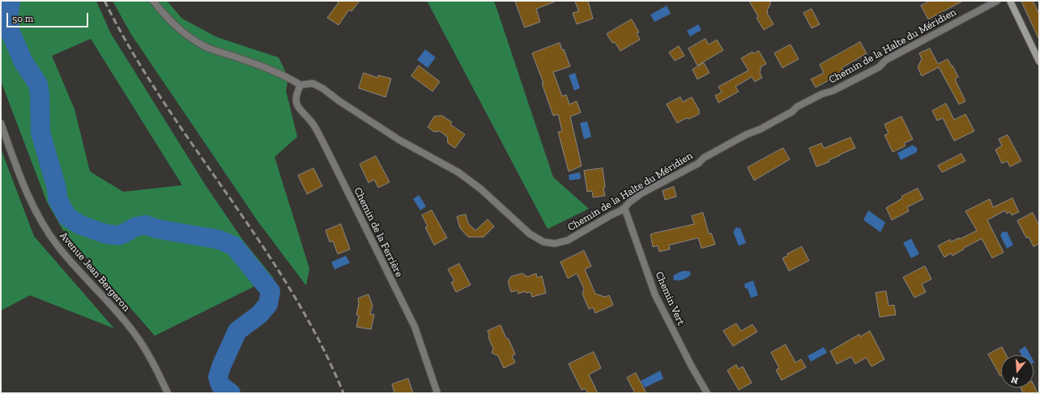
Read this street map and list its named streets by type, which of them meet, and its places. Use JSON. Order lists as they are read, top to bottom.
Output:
{
  "streets": {
    "street": [
      "Chemin de la Halte du Méridien",
      "Chemin de la Ferrière",
      "Avenue Jean Bergeron",
      "Chemin Vert"
    ]
  },
  "crossings": [
    ["Chemin de la Halte du Méridien", "Chemin de la Ferrière"],
    ["Chemin de la Halte du Méridien", "Chemin Vert"]
  ],
  "scale_bar": "50 m",
  "north": "bottom"
}
